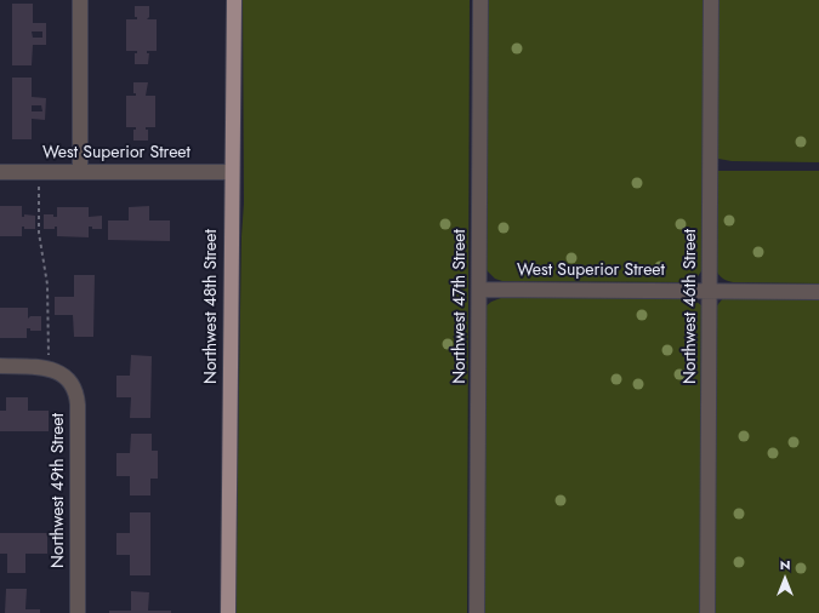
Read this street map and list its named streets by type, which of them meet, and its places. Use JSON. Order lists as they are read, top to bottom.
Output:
{
  "streets": {
    "main road": ["Northwest 48th Street"],
    "street": [
      "West Superior Street",
      "Northwest 47th Street",
      "Northwest 46th Street",
      "Northwest 49th Street"
    ]
  },
  "crossings": [
    ["West Superior Street", "Northwest 48th Street"],
    ["West Superior Street", "Northwest 47th Street"],
    ["West Superior Street", "Northwest 46th Street"]
  ],
  "north": "top"
}
